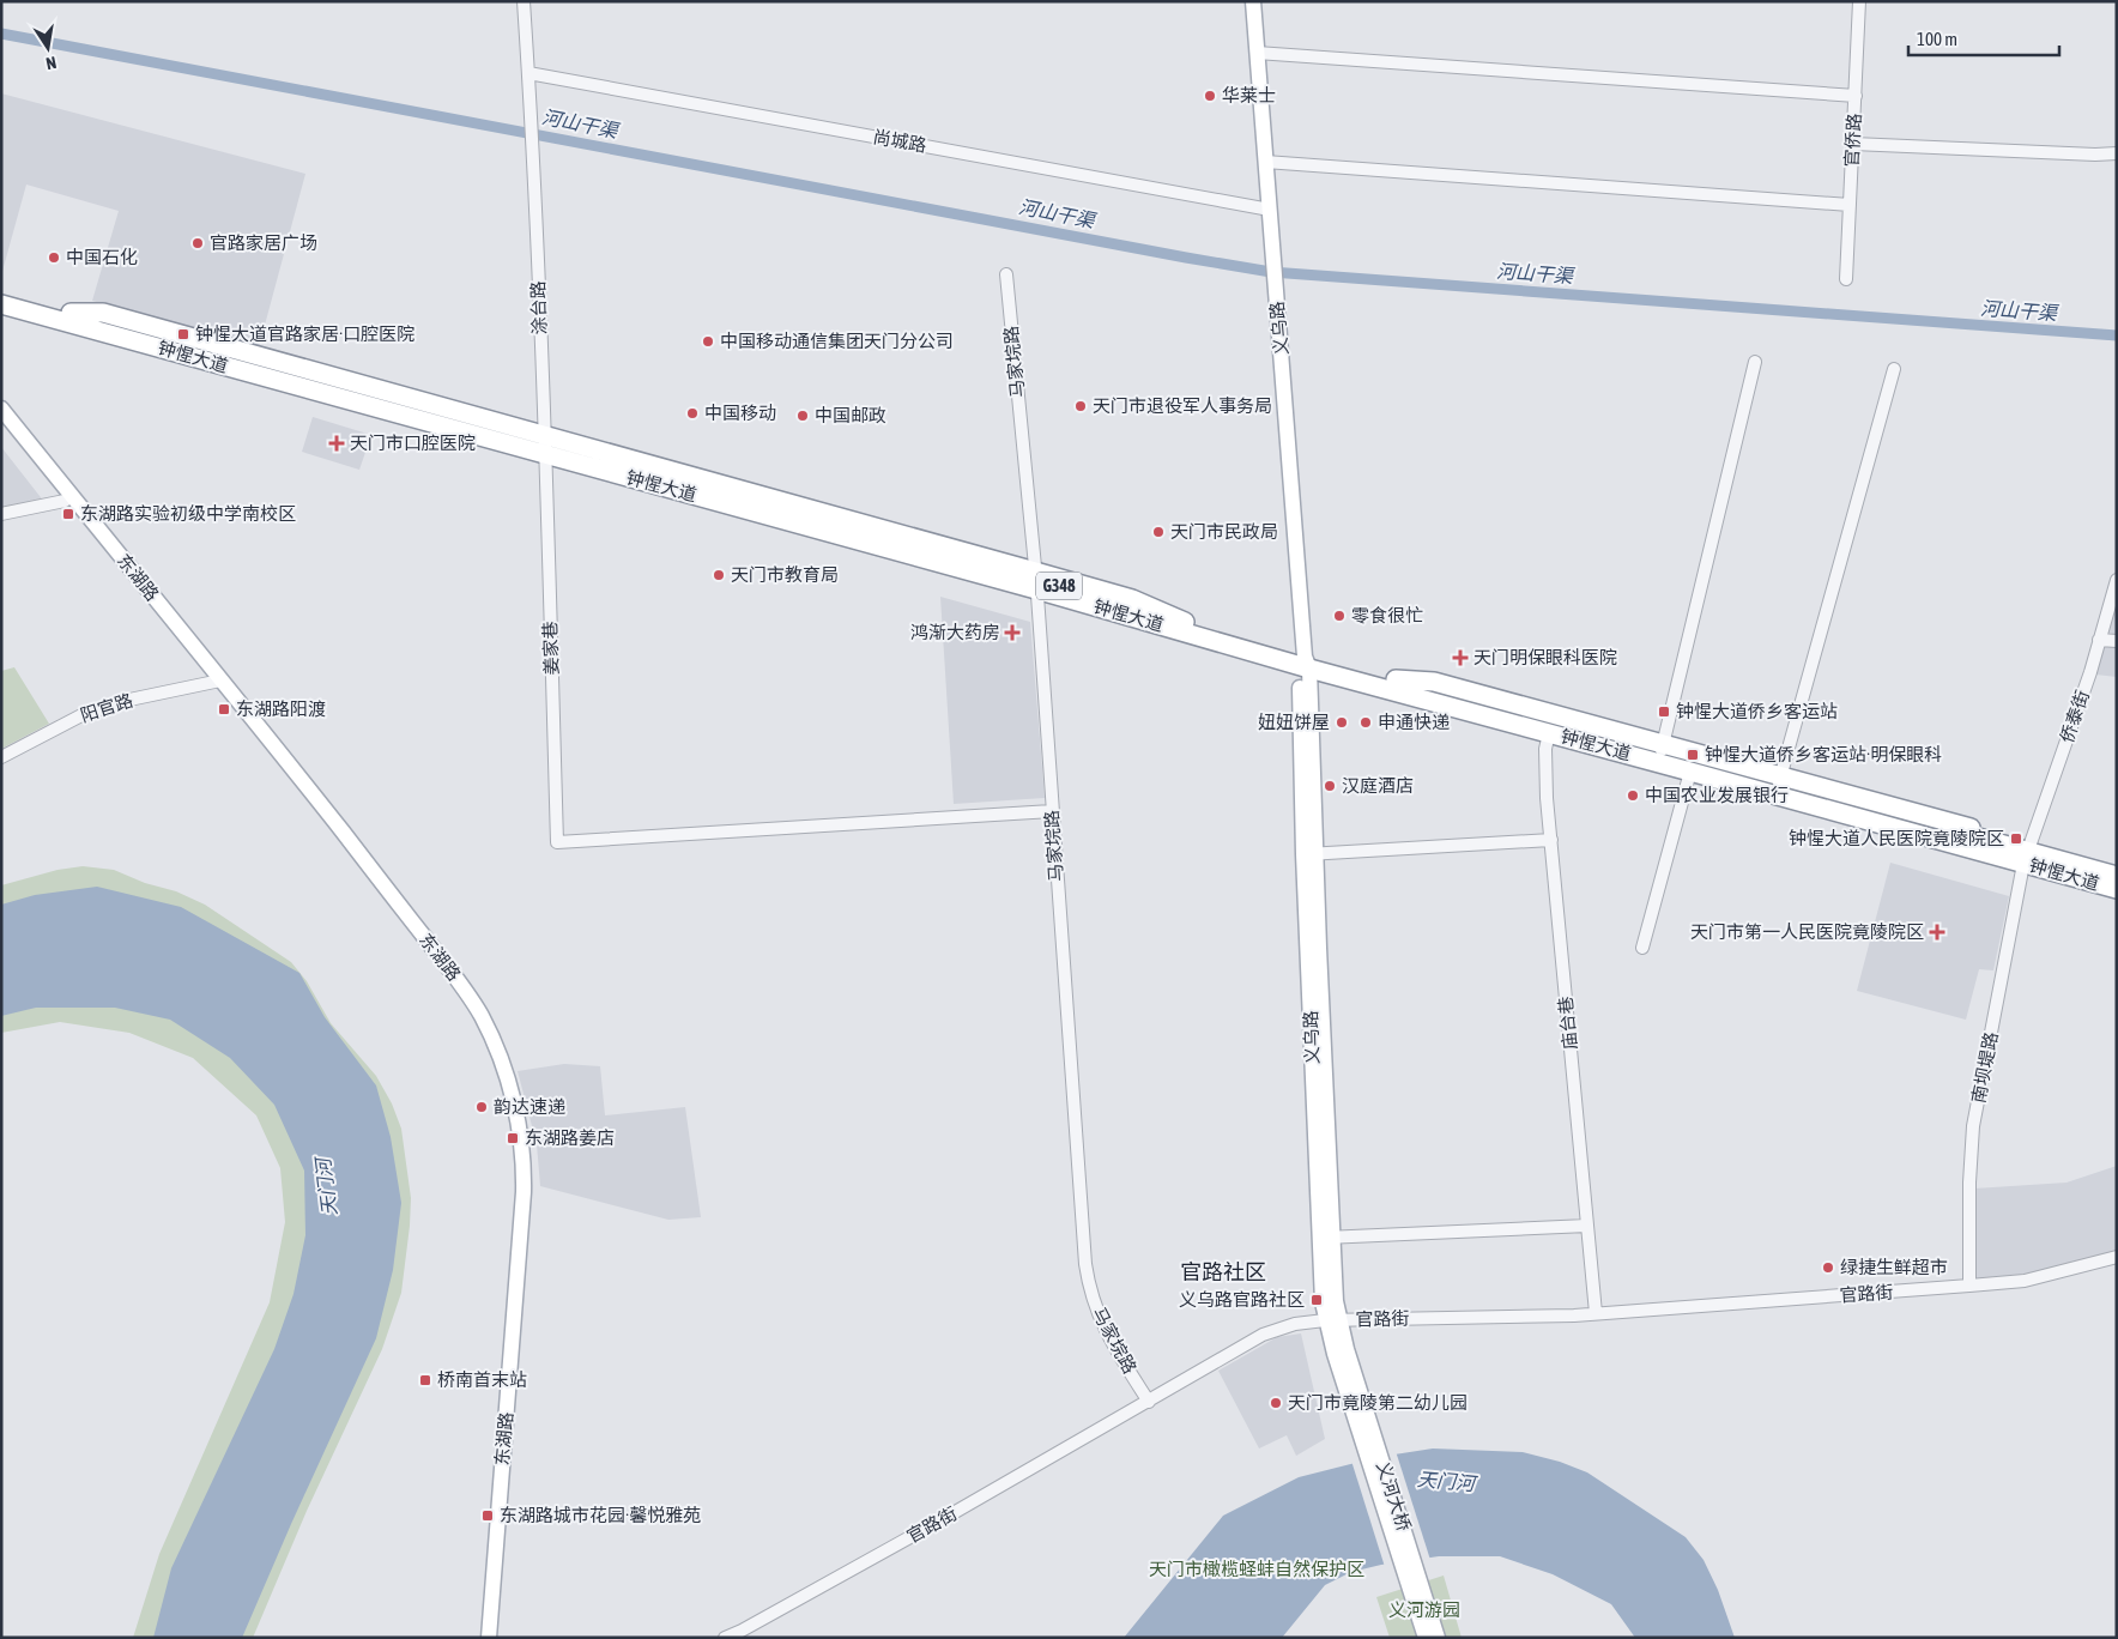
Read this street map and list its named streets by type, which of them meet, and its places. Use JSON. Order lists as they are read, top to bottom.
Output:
{
  "streets": {
    "highway": ["钟惺大道", "G348"],
    "main road": ["义乌路", "东湖路", "义河大桥"],
    "street": [
      "官侨路",
      "尚城路",
      "涂台路",
      "马家垸路",
      "姜家巷",
      "阳官路",
      "侨泰街",
      "庙台巷",
      "南坝堤路",
      "官路街"
    ]
  },
  "crossings": [
    ["尚城路", "涂台路"],
    ["尚城路", "义乌路"],
    ["涂台路", "钟惺大道"],
    ["涂台路", "姜家巷"],
    ["义乌路", "钟惺大道"],
    ["义乌路", "官路街"],
    ["义乌路", "义河大桥"],
    ["钟惺大道", "马家垸路"],
    ["钟惺大道", "姜家巷"],
    ["钟惺大道", "侨泰街"],
    ["钟惺大道", "庙台巷"],
    ["钟惺大道", "南坝堤路"],
    ["马家垸路", "姜家巷"],
    ["马家垸路", "官路街"],
    ["东湖路", "阳官路"],
    ["侨泰街", "南坝堤路"],
    ["庙台巷", "官路街"],
    ["南坝堤路", "官路街"]
  ],
  "districts": ["官路社区"],
  "water": ["河山干渠", "天门河"],
  "parks": ["天门市橄榄蛏蚌自然保护区", "义河游园"],
  "places": {
    "other": [
      "华莱士",
      "官路家居广场",
      "中国石化",
      "中国移动通信集团天门分公司",
      "天门市退役军人事务局",
      "中国移动",
      "中国邮政",
      "天门市民政局",
      "天门市教育局",
      "零食很忙",
      "妞妞饼屋",
      "申通快递",
      "汉庭酒店",
      "中国农业发展银行",
      "韵达速递",
      "绿捷生鲜超市",
      "天门市竟陵第二幼儿园"
    ],
    "transit": [
      "钟惺大道官路家居·口腔医院",
      "东湖路实验初级中学南校区",
      "东湖路阳渡",
      "钟惺大道侨乡客运站",
      "钟惺大道侨乡客运站·明保眼科",
      "钟惺大道人民医院竟陵院区",
      "东湖路姜店",
      "义乌路官路社区",
      "桥南首末站",
      "东湖路城市花园·馨悦雅苑"
    ],
    "health": [
      "天门市口腔医院",
      "鸿渐大药房",
      "天门明保眼科医院",
      "天门市第一人民医院竟陵院区"
    ]
  },
  "scale_bar": "100 m",
  "north": "bottom"
}
